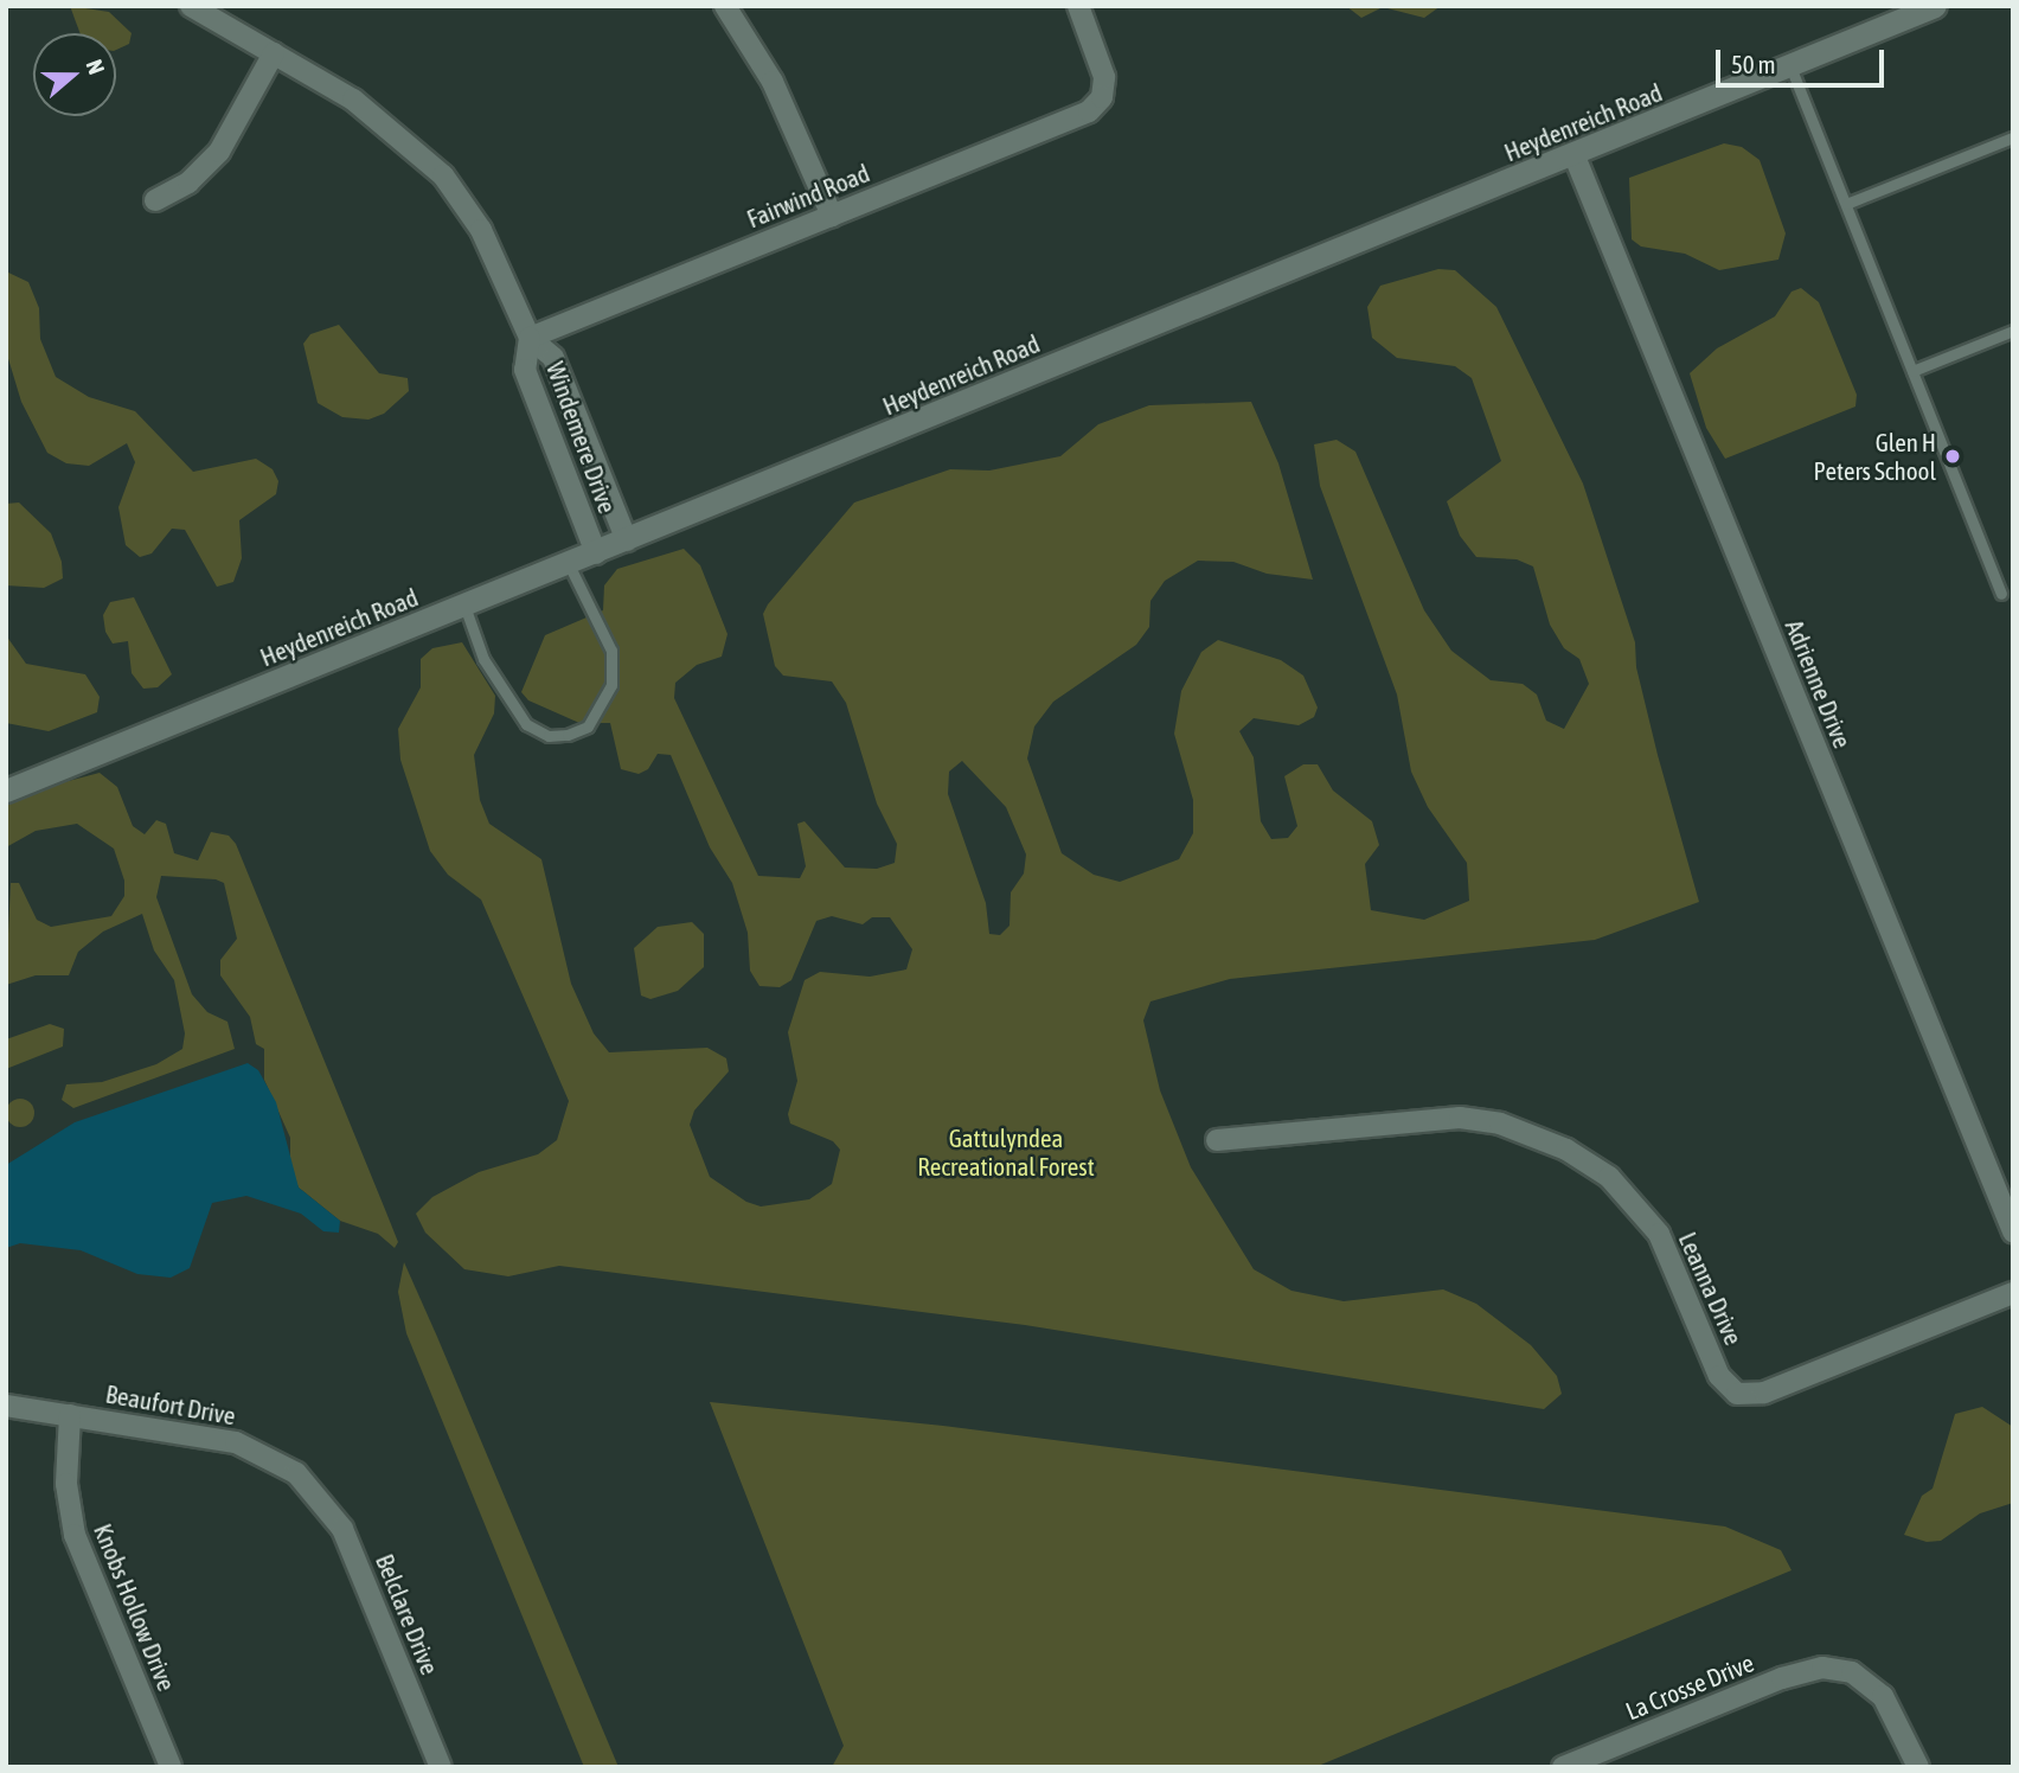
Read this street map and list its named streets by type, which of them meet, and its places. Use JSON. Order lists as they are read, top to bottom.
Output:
{
  "streets": {
    "street": [
      "Heydenreich Road",
      "Fairwind Road",
      "Windemere Drive",
      "Adrienne Drive",
      "Leanna Drive",
      "Beaufort Drive",
      "Knobs Hollow Drive",
      "Belclare Drive",
      "La Crosse Drive"
    ]
  },
  "crossings": [
    ["Heydenreich Road", "Windemere Drive"],
    ["Heydenreich Road", "Adrienne Drive"],
    ["Fairwind Road", "Windemere Drive"],
    ["Beaufort Drive", "Knobs Hollow Drive"],
    ["Beaufort Drive", "Belclare Drive"]
  ],
  "parks": ["Gattulyndea Recreational Forest"],
  "places": ["Glen H Peters School"],
  "scale_bar": "50 m",
  "north": "right"
}
